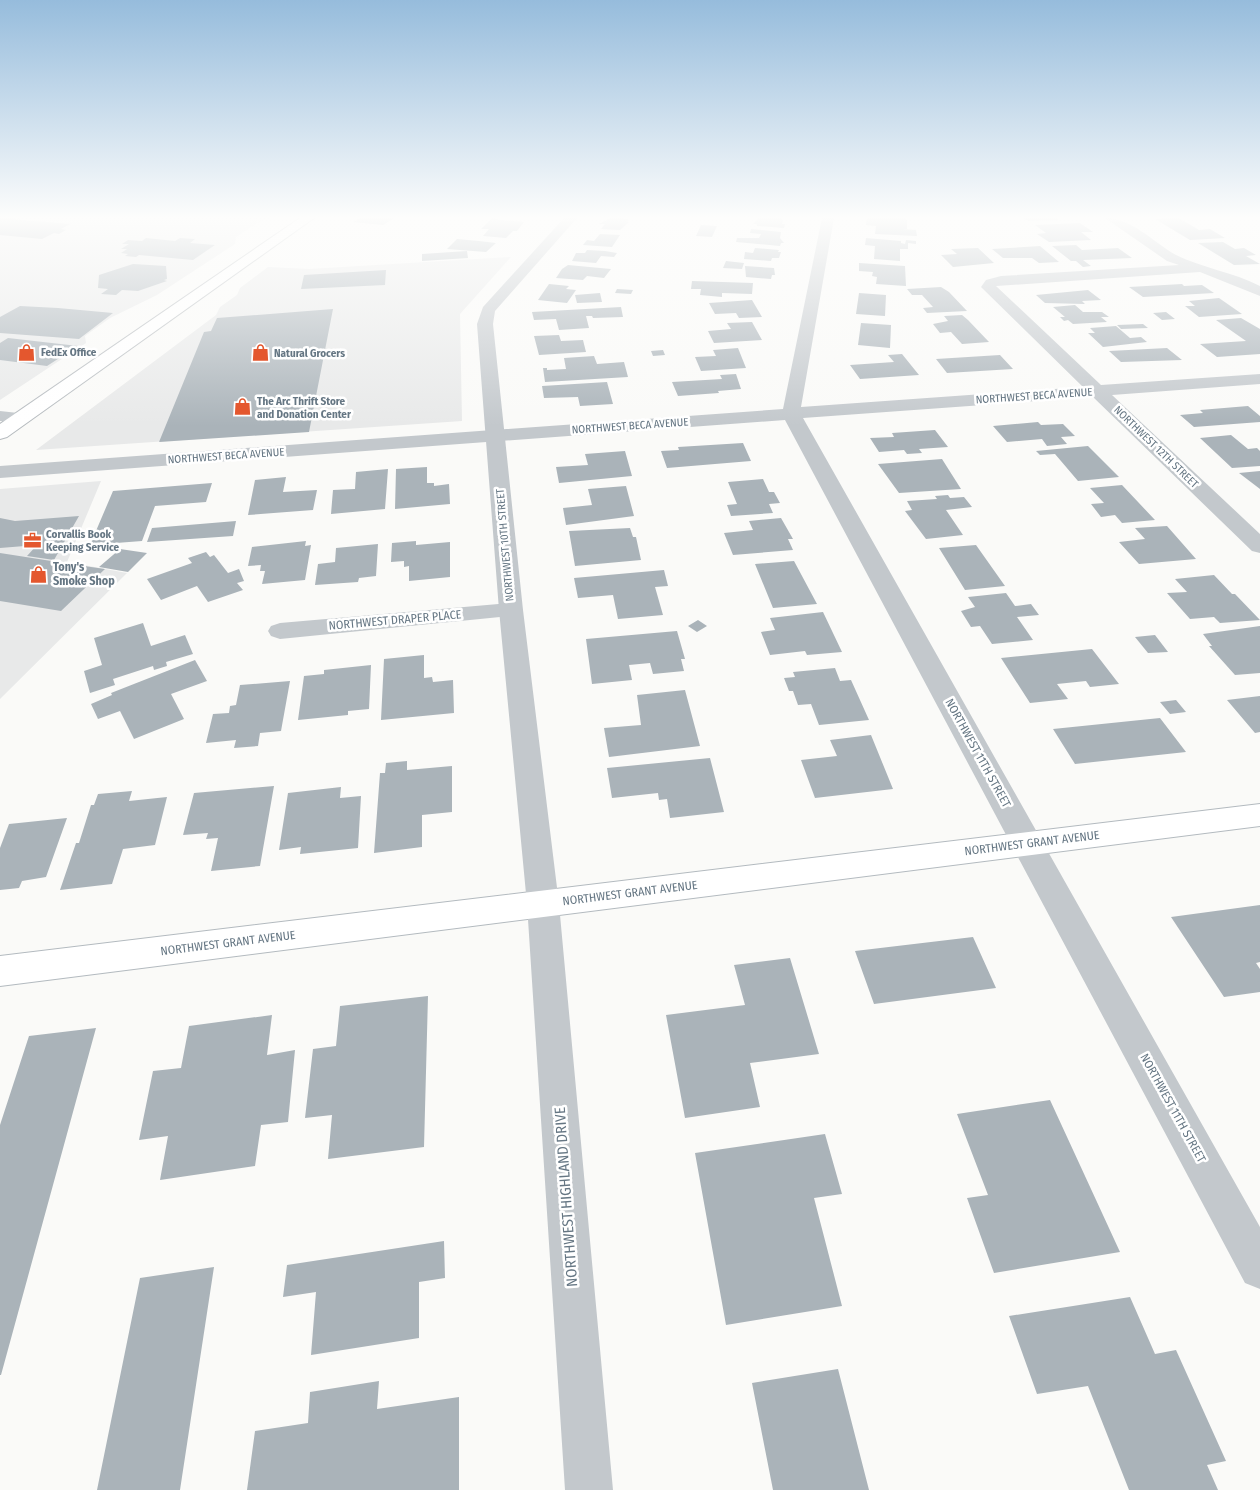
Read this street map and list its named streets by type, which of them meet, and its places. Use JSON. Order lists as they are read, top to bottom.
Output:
{
  "streets": {
    "main road": ["NORTHWEST GRANT AVENUE"],
    "street": [
      "NORTHWEST BECA AVENUE",
      "NORTHWEST 12TH STREET",
      "NORTHWEST 10TH STREET",
      "NORTHWEST DRAPER PLACE",
      "NORTHWEST 11TH STREET",
      "NORTHWEST HIGHLAND DRIVE"
    ]
  },
  "crossings": [
    ["NORTHWEST BECA AVENUE", "NORTHWEST 12TH STREET"],
    ["NORTHWEST BECA AVENUE", "NORTHWEST 10TH STREET"],
    ["NORTHWEST BECA AVENUE", "NORTHWEST 11TH STREET"],
    ["NORTHWEST 10TH STREET", "NORTHWEST DRAPER PLACE"],
    ["NORTHWEST 10TH STREET", "NORTHWEST GRANT AVENUE"],
    ["NORTHWEST 10TH STREET", "NORTHWEST HIGHLAND DRIVE"],
    ["NORTHWEST 11TH STREET", "NORTHWEST GRANT AVENUE"],
    ["NORTHWEST GRANT AVENUE", "NORTHWEST HIGHLAND DRIVE"]
  ],
  "places": {
    "shop": [
      "FedEx Office",
      "Natural Grocers",
      "The Arc Thrift Store and Donation Center",
      "Tony's Smoke Shop"
    ],
    "office": ["Corvallis Book Keeping Service"]
  }
}
